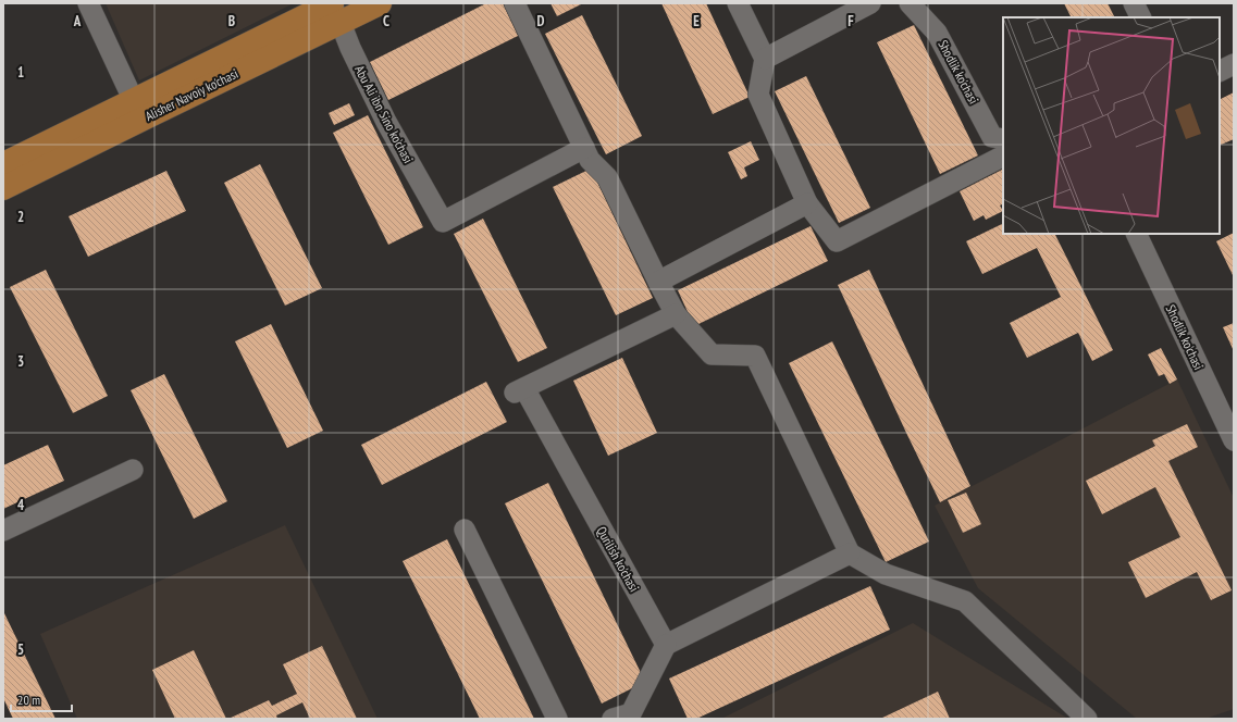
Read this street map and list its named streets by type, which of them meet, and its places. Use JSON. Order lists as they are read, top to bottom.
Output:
{
  "streets": {
    "main road": ["Alisher Navoiy ko'chasi"],
    "street": ["Shodlik ko'chasi", "Abu Ali ibn Sino ko'chasi", "Qurilish ko'chasi"]
  },
  "crossings": [
    ["Alisher Navoiy ko'chasi", "Abu Ali ibn Sino ko'chasi"]
  ],
  "scale_bar": "20 m",
  "grid": {
    "columns": [
      "A",
      "B",
      "C",
      "D",
      "E",
      "F"
    ],
    "rows": [
      "1",
      "2",
      "3",
      "4",
      "5"
    ]
  }
}
